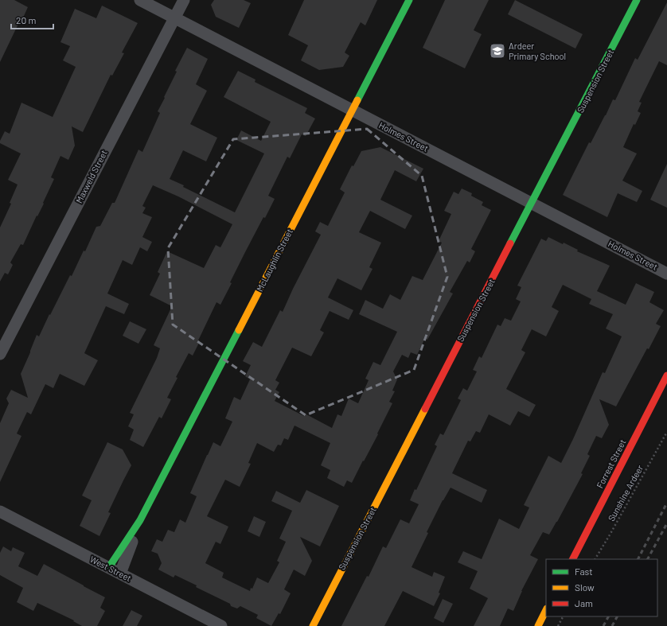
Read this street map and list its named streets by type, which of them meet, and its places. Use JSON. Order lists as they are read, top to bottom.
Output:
{
  "streets": {
    "street": [
      "Suspension Street",
      "Holmes Street",
      "Maxweld Street",
      "McLaughlin Street",
      "Forrest Street",
      "West Street"
    ],
    "path": ["Sunshine Ardeer"]
  },
  "crossings": [
    ["Suspension Street", "Holmes Street"],
    ["Holmes Street", "Maxweld Street"],
    ["Holmes Street", "McLaughlin Street"],
    ["McLaughlin Street", "West Street"]
  ],
  "places": {
    "school or university": ["Ardeer Primary School"]
  },
  "legend": ["Fast", "Slow", "Jam"],
  "scale_bar": "20 m"
}
